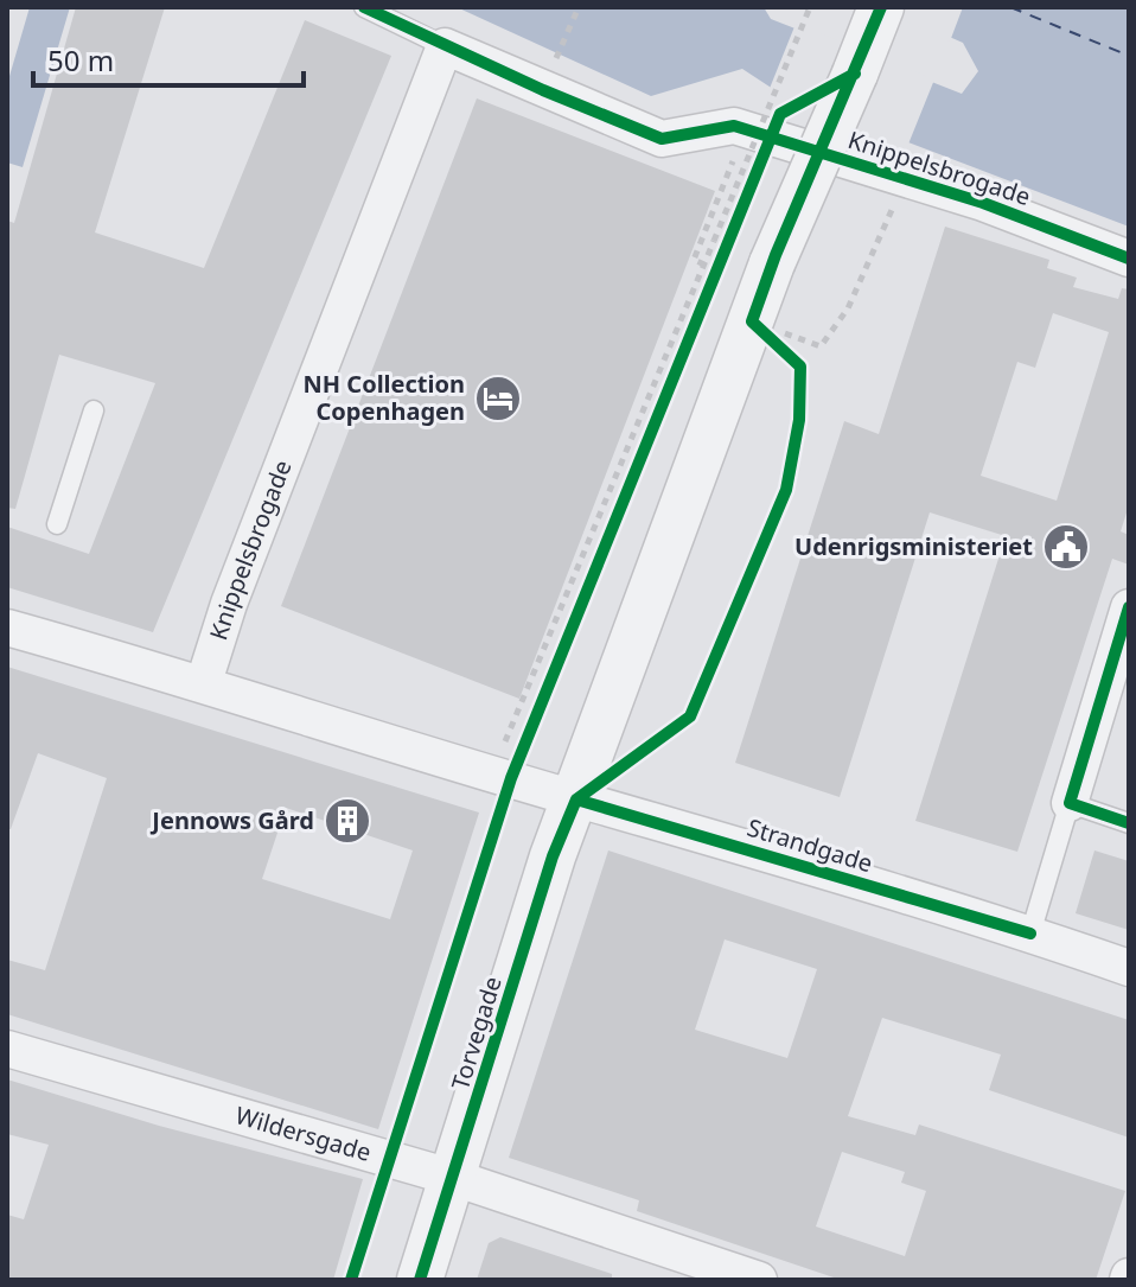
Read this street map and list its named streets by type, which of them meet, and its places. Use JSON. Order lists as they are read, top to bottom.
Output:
{
  "streets": {
    "street": [
      "Knippelsbrogade",
      "Strandgade",
      "Torvegade",
      "Wildersgade"
    ]
  },
  "crossings": [
    ["Knippelsbrogade", "Strandgade"],
    ["Strandgade", "Torvegade"],
    ["Torvegade", "Wildersgade"]
  ],
  "places": {
    "hotel": ["NH Collection Copenhagen"],
    "public building": ["Udenrigsministeriet"],
    "building": ["Jennows Gård"]
  },
  "scale_bar": "50 m"
}
